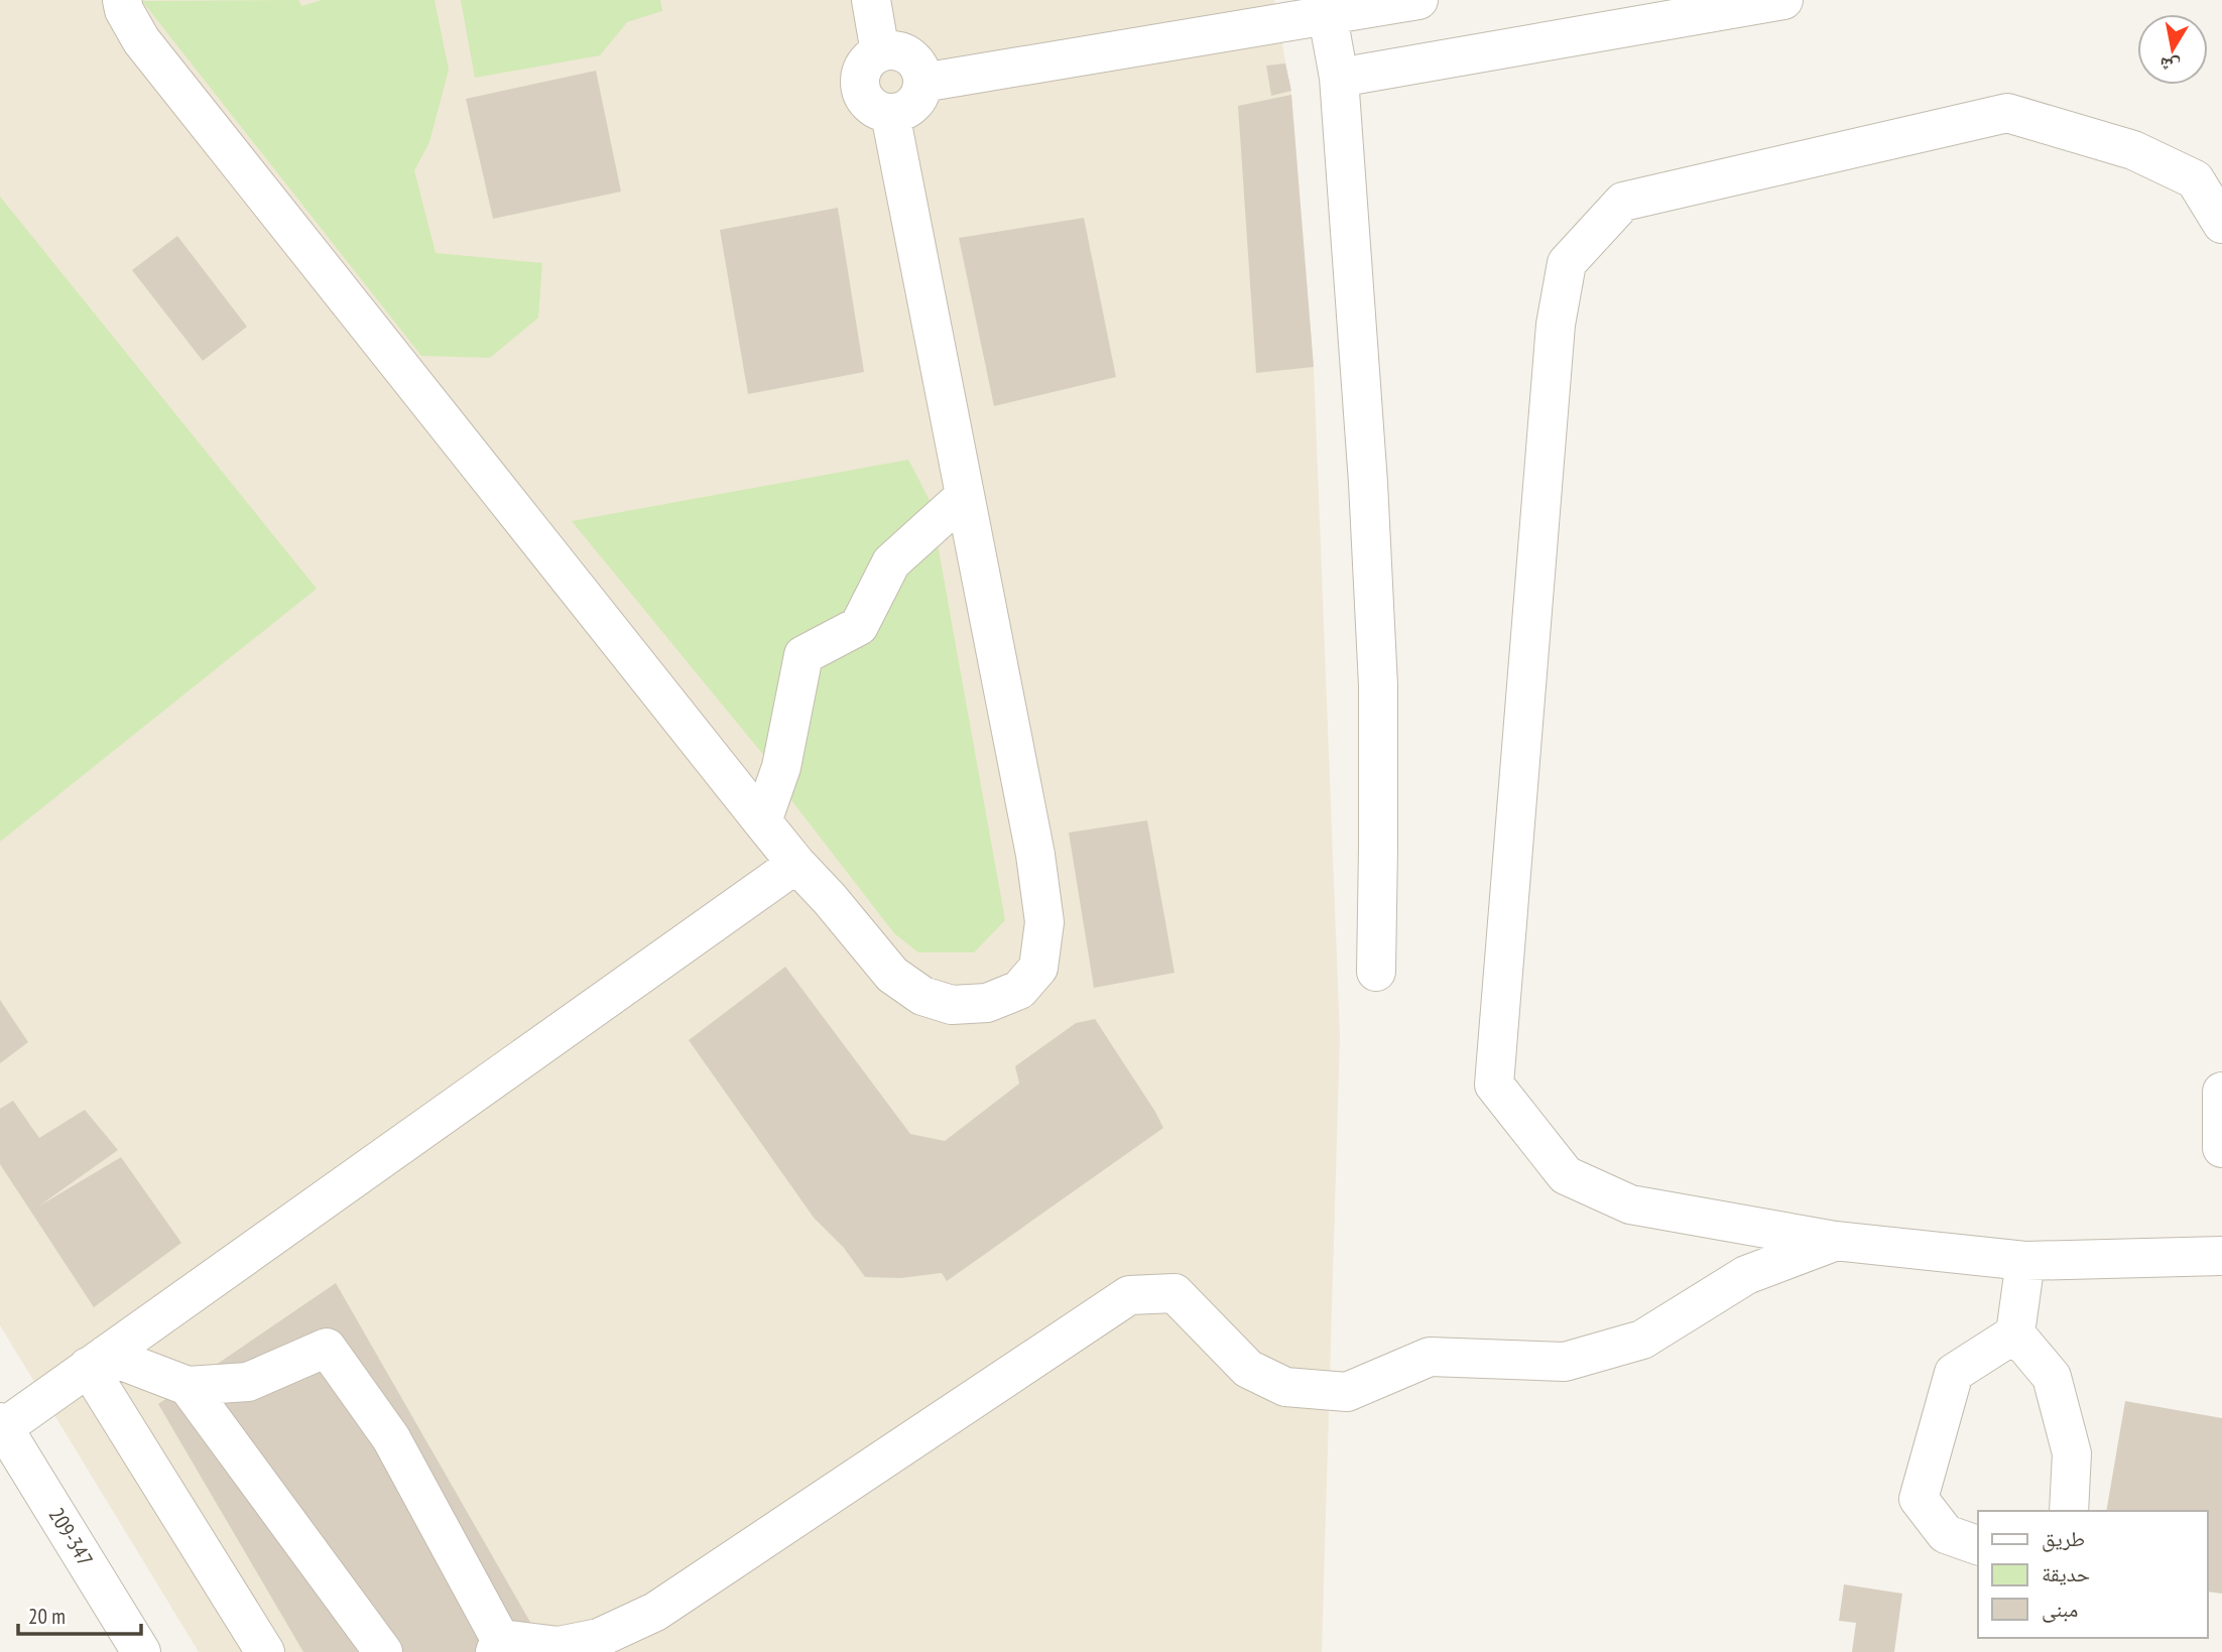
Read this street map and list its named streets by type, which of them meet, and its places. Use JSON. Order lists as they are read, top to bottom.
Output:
{
  "streets": {
    "street": ["209-347"]
  },
  "legend": ["طريق", "حديقة", "مبنى"],
  "scale_bar": "20 m",
  "north": "bottom"
}
